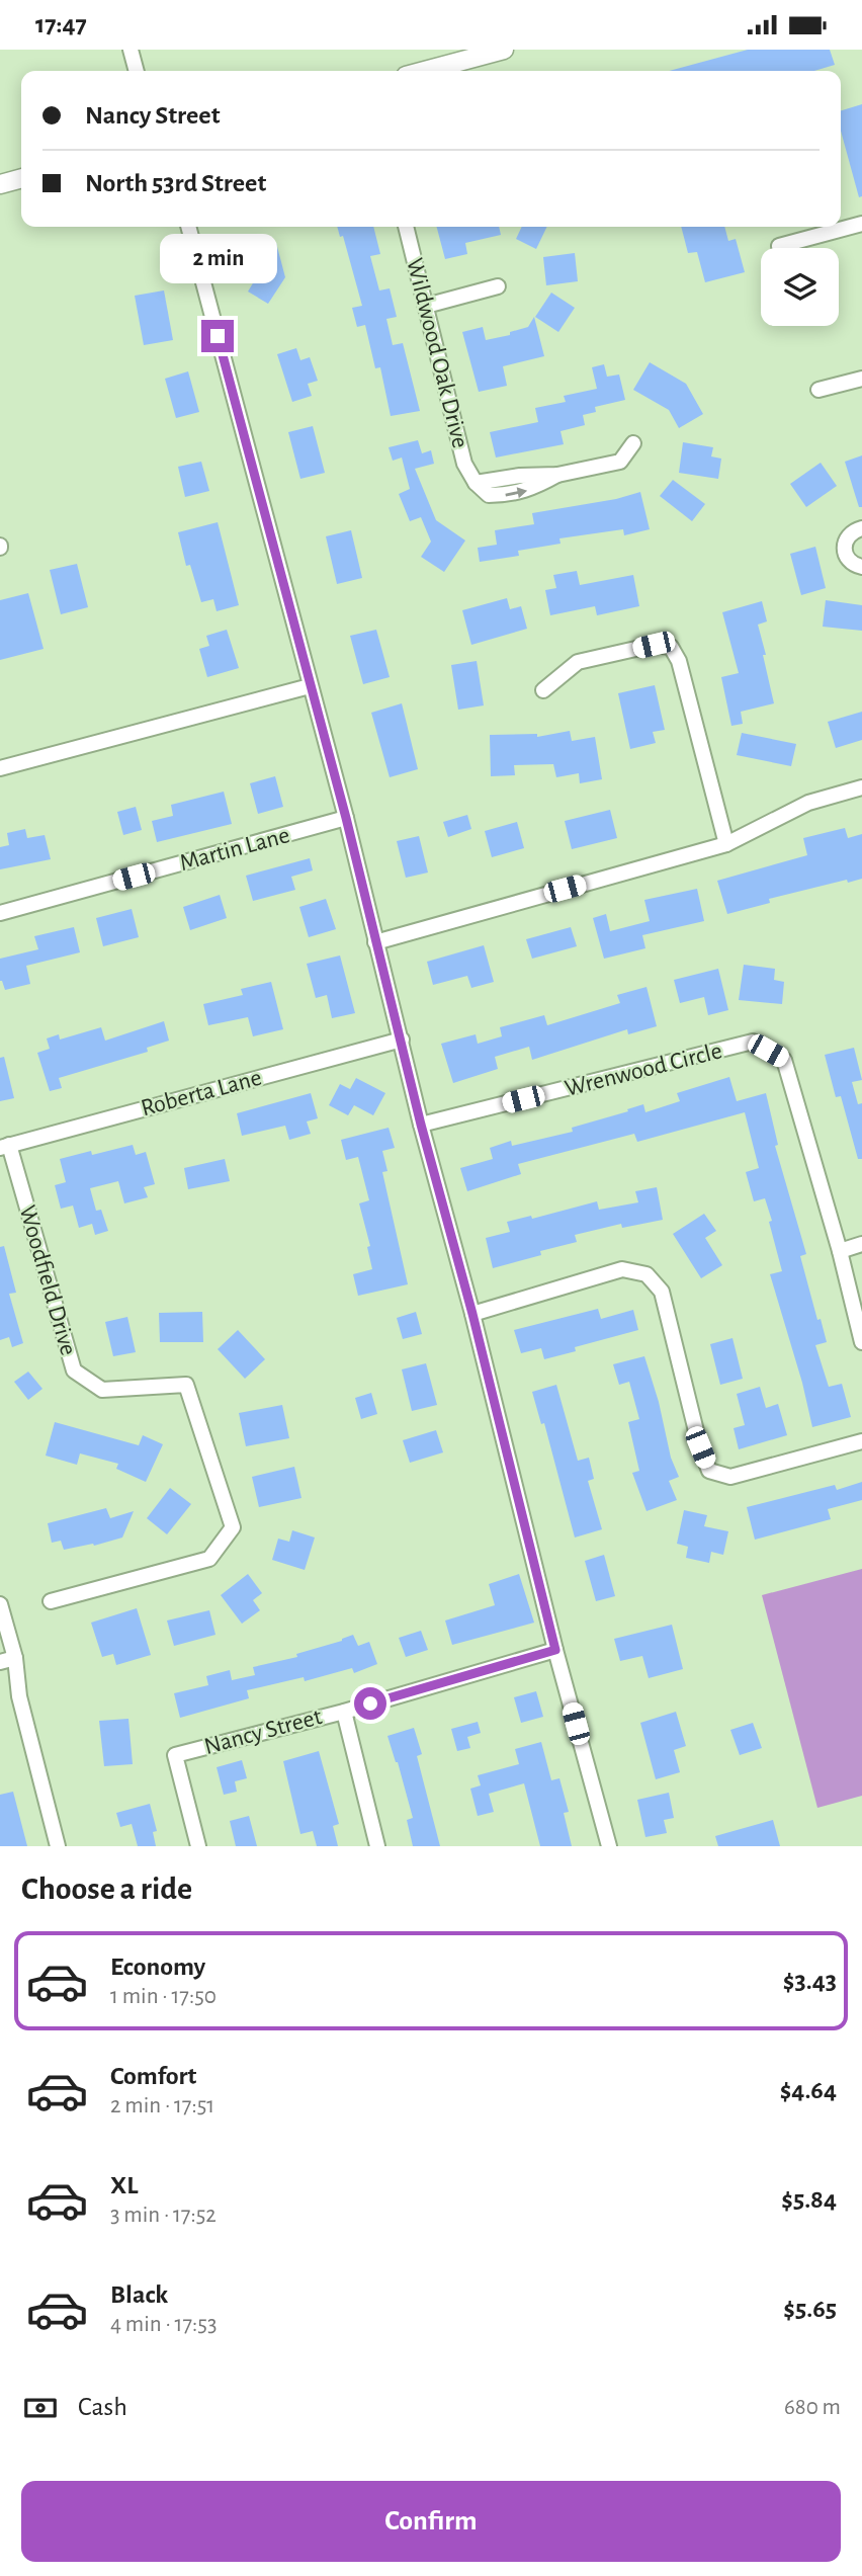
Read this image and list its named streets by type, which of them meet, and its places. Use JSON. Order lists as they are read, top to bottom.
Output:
{
  "streets": {
    "street": [
      "Wildwood Oak Drive",
      "Martin Lane",
      "Wrenwood Circle",
      "Roberta Lane",
      "Woodfield Drive",
      "Nancy Street"
    ]
  },
  "crossings": [
    ["Roberta Lane", "Woodfield Drive"]
  ],
  "page": {
    "status": "17:47",
    "banner": ["Nancy Street", "North 53rd Street"],
    "bubble": "2 min",
    "heading": "Choose a ride",
    "list": [
      {
        "name": "Economy",
        "note": "1 min · 17:50",
        "value": "$3.43"
      },
      {
        "name": "Comfort",
        "note": "2 min · 17:51",
        "value": "$4.64"
      },
      {
        "name": "XL",
        "note": "3 min · 17:52",
        "value": "$5.84"
      },
      {
        "name": "Black",
        "note": "4 min · 17:53",
        "value": "$5.65"
      }
    ],
    "pay": ["Cash", "680 m"],
    "buttons": "Confirm"
  }
}
